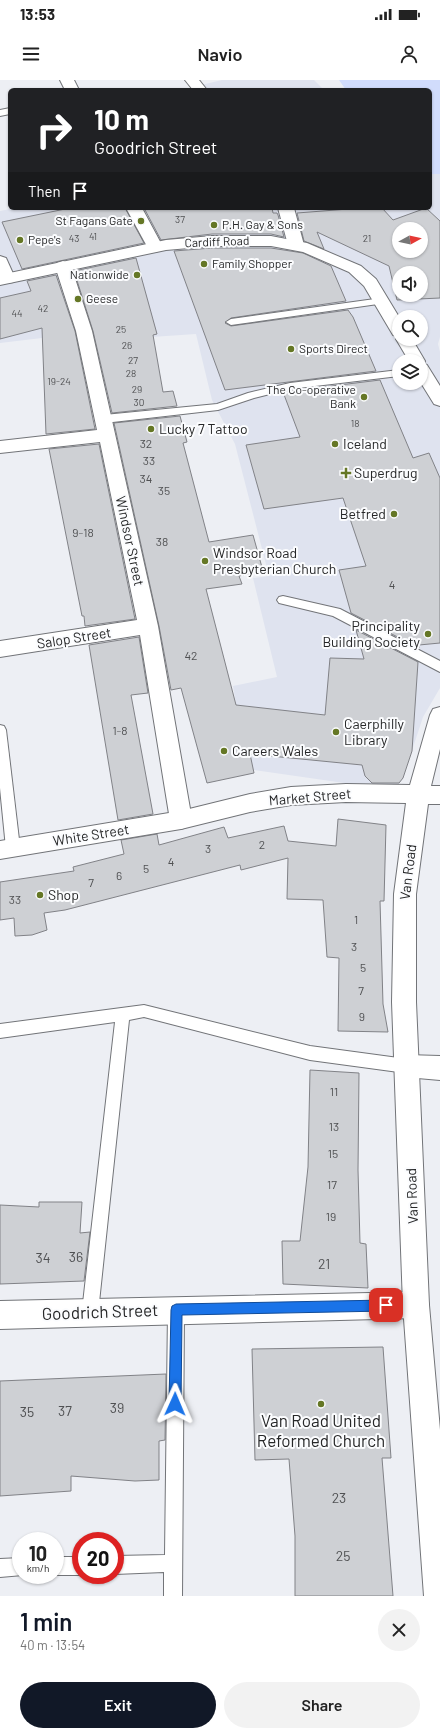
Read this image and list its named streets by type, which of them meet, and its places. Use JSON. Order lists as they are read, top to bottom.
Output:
{
  "streets": {
    "street": [
      "Cardiff Road",
      "Windsor Street",
      "Salop Street",
      "Market Street",
      "White Street",
      "Van Road",
      "Goodrich Street"
    ]
  },
  "crossings": [
    ["Cardiff Road", "Windsor Street"],
    ["Windsor Street", "Salop Street"],
    ["Windsor Street", "Market Street"],
    ["Windsor Street", "White Street"],
    ["Market Street", "White Street"],
    ["Market Street", "Van Road"],
    ["Van Road", "Goodrich Street"]
  ],
  "places": {
    "other": [
      "St Fagans Gate",
      "P.H. Gay & Sons",
      "Pepe's",
      "Family Shopper",
      "Nationwide",
      "Geese",
      "Sports Direct",
      "The Co-operative Bank",
      "Lucky 7 Tattoo",
      "Iceland",
      "Betfred",
      "Windsor Road Presbyterian Church",
      "Principality Building Society",
      "Caerphilly Library",
      "Careers Wales",
      "Shop",
      "Van Road United Reformed Church"
    ],
    "health": ["Superdrug"]
  },
  "house_numbers": [
    "37",
    "41",
    "43",
    "21",
    "42",
    "44",
    "25",
    "26",
    "27",
    "28",
    "19-24",
    "29",
    "30",
    "18",
    "32",
    "33",
    "34",
    "35",
    "9-18",
    "38",
    "4",
    "42",
    "1-8",
    "2",
    "3",
    "4",
    "5",
    "6",
    "7",
    "33",
    "1",
    "3",
    "5",
    "7",
    "9",
    "11",
    "13",
    "15",
    "17",
    "19",
    "36",
    "34",
    "21",
    "39",
    "37",
    "35",
    "23",
    "25"
  ],
  "north": "right",
  "page": {
    "status": "13:53",
    "header": "Navio",
    "turn": ["10 m", "Goodrich Street"],
    "then": "Then",
    "speed": "10 km/h",
    "limit": "20",
    "heading": ["1 min", "40 m · 13:54"],
    "buttons": ["Exit", "Share"]
  }
}
